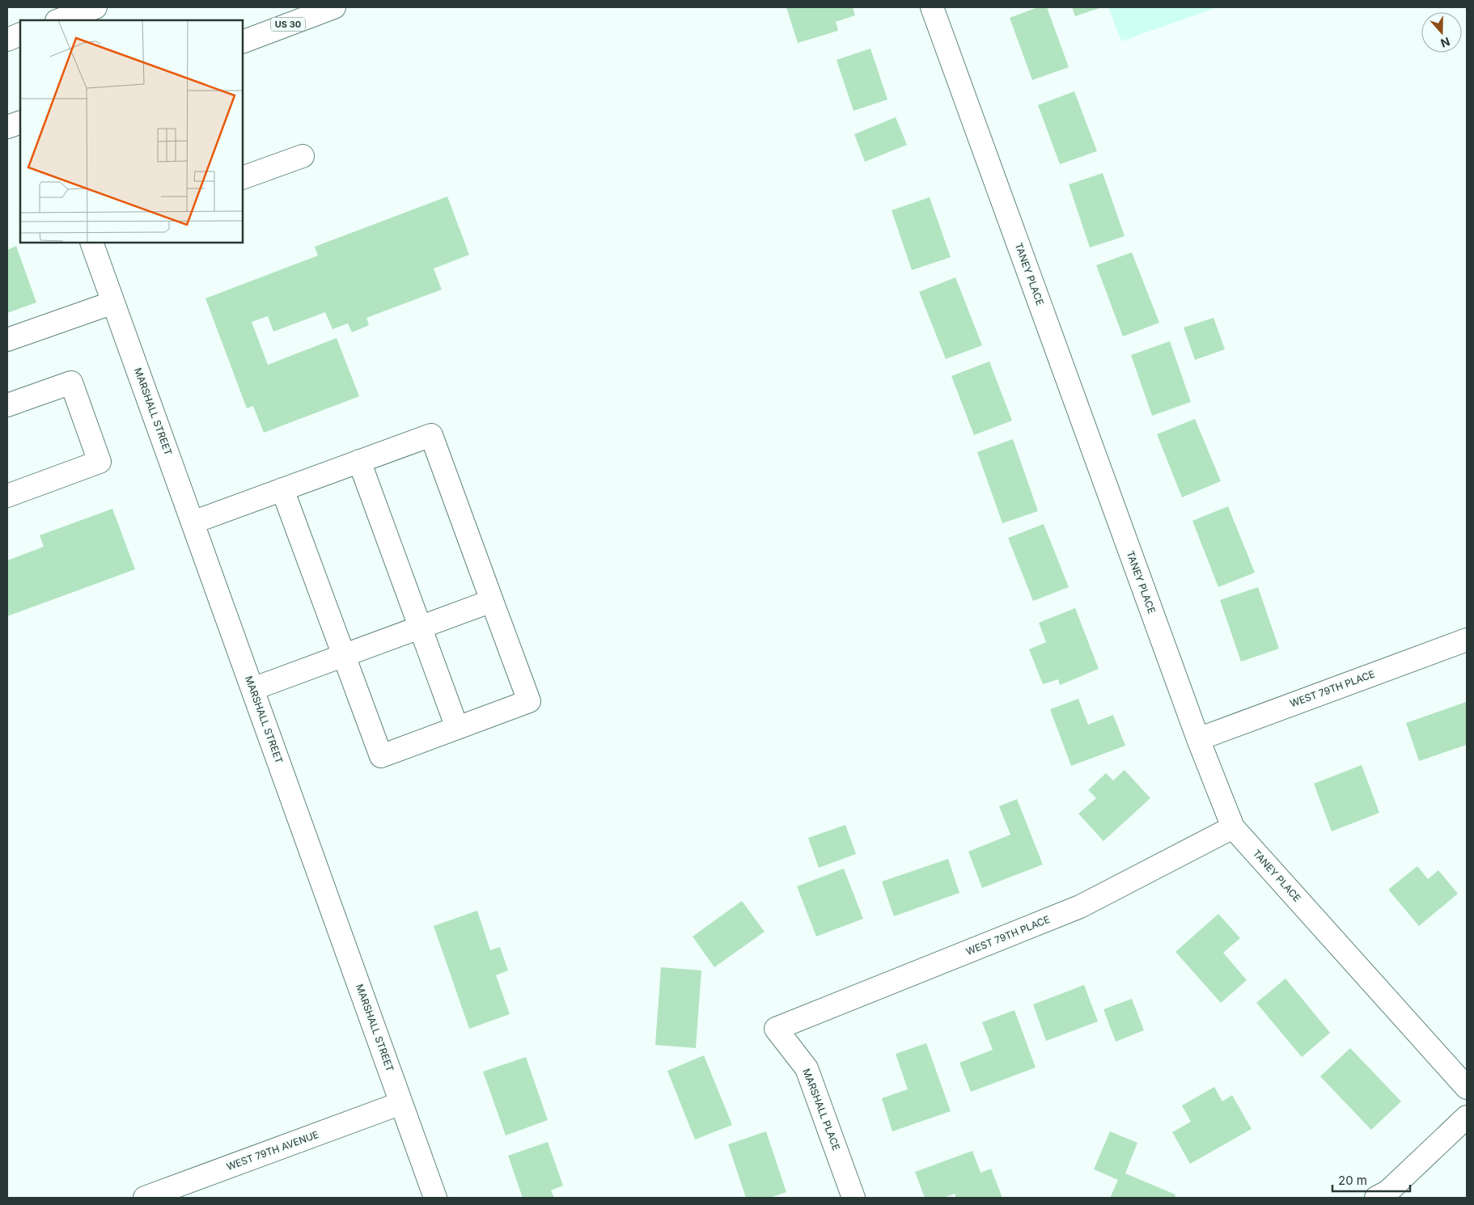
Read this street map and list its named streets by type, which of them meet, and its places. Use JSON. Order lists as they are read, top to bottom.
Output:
{
  "streets": {
    "street": [
      "US 30",
      "TANEY PLACE",
      "MARSHALL STREET",
      "WEST 79TH PLACE",
      "MARSHALL PLACE",
      "WEST 79TH AVENUE"
    ]
  },
  "crossings": [
    ["TANEY PLACE", "WEST 79TH PLACE"],
    ["MARSHALL STREET", "WEST 79TH AVENUE"],
    ["WEST 79TH PLACE", "MARSHALL PLACE"]
  ],
  "scale_bar": "20 m",
  "north": "bottom"
}
